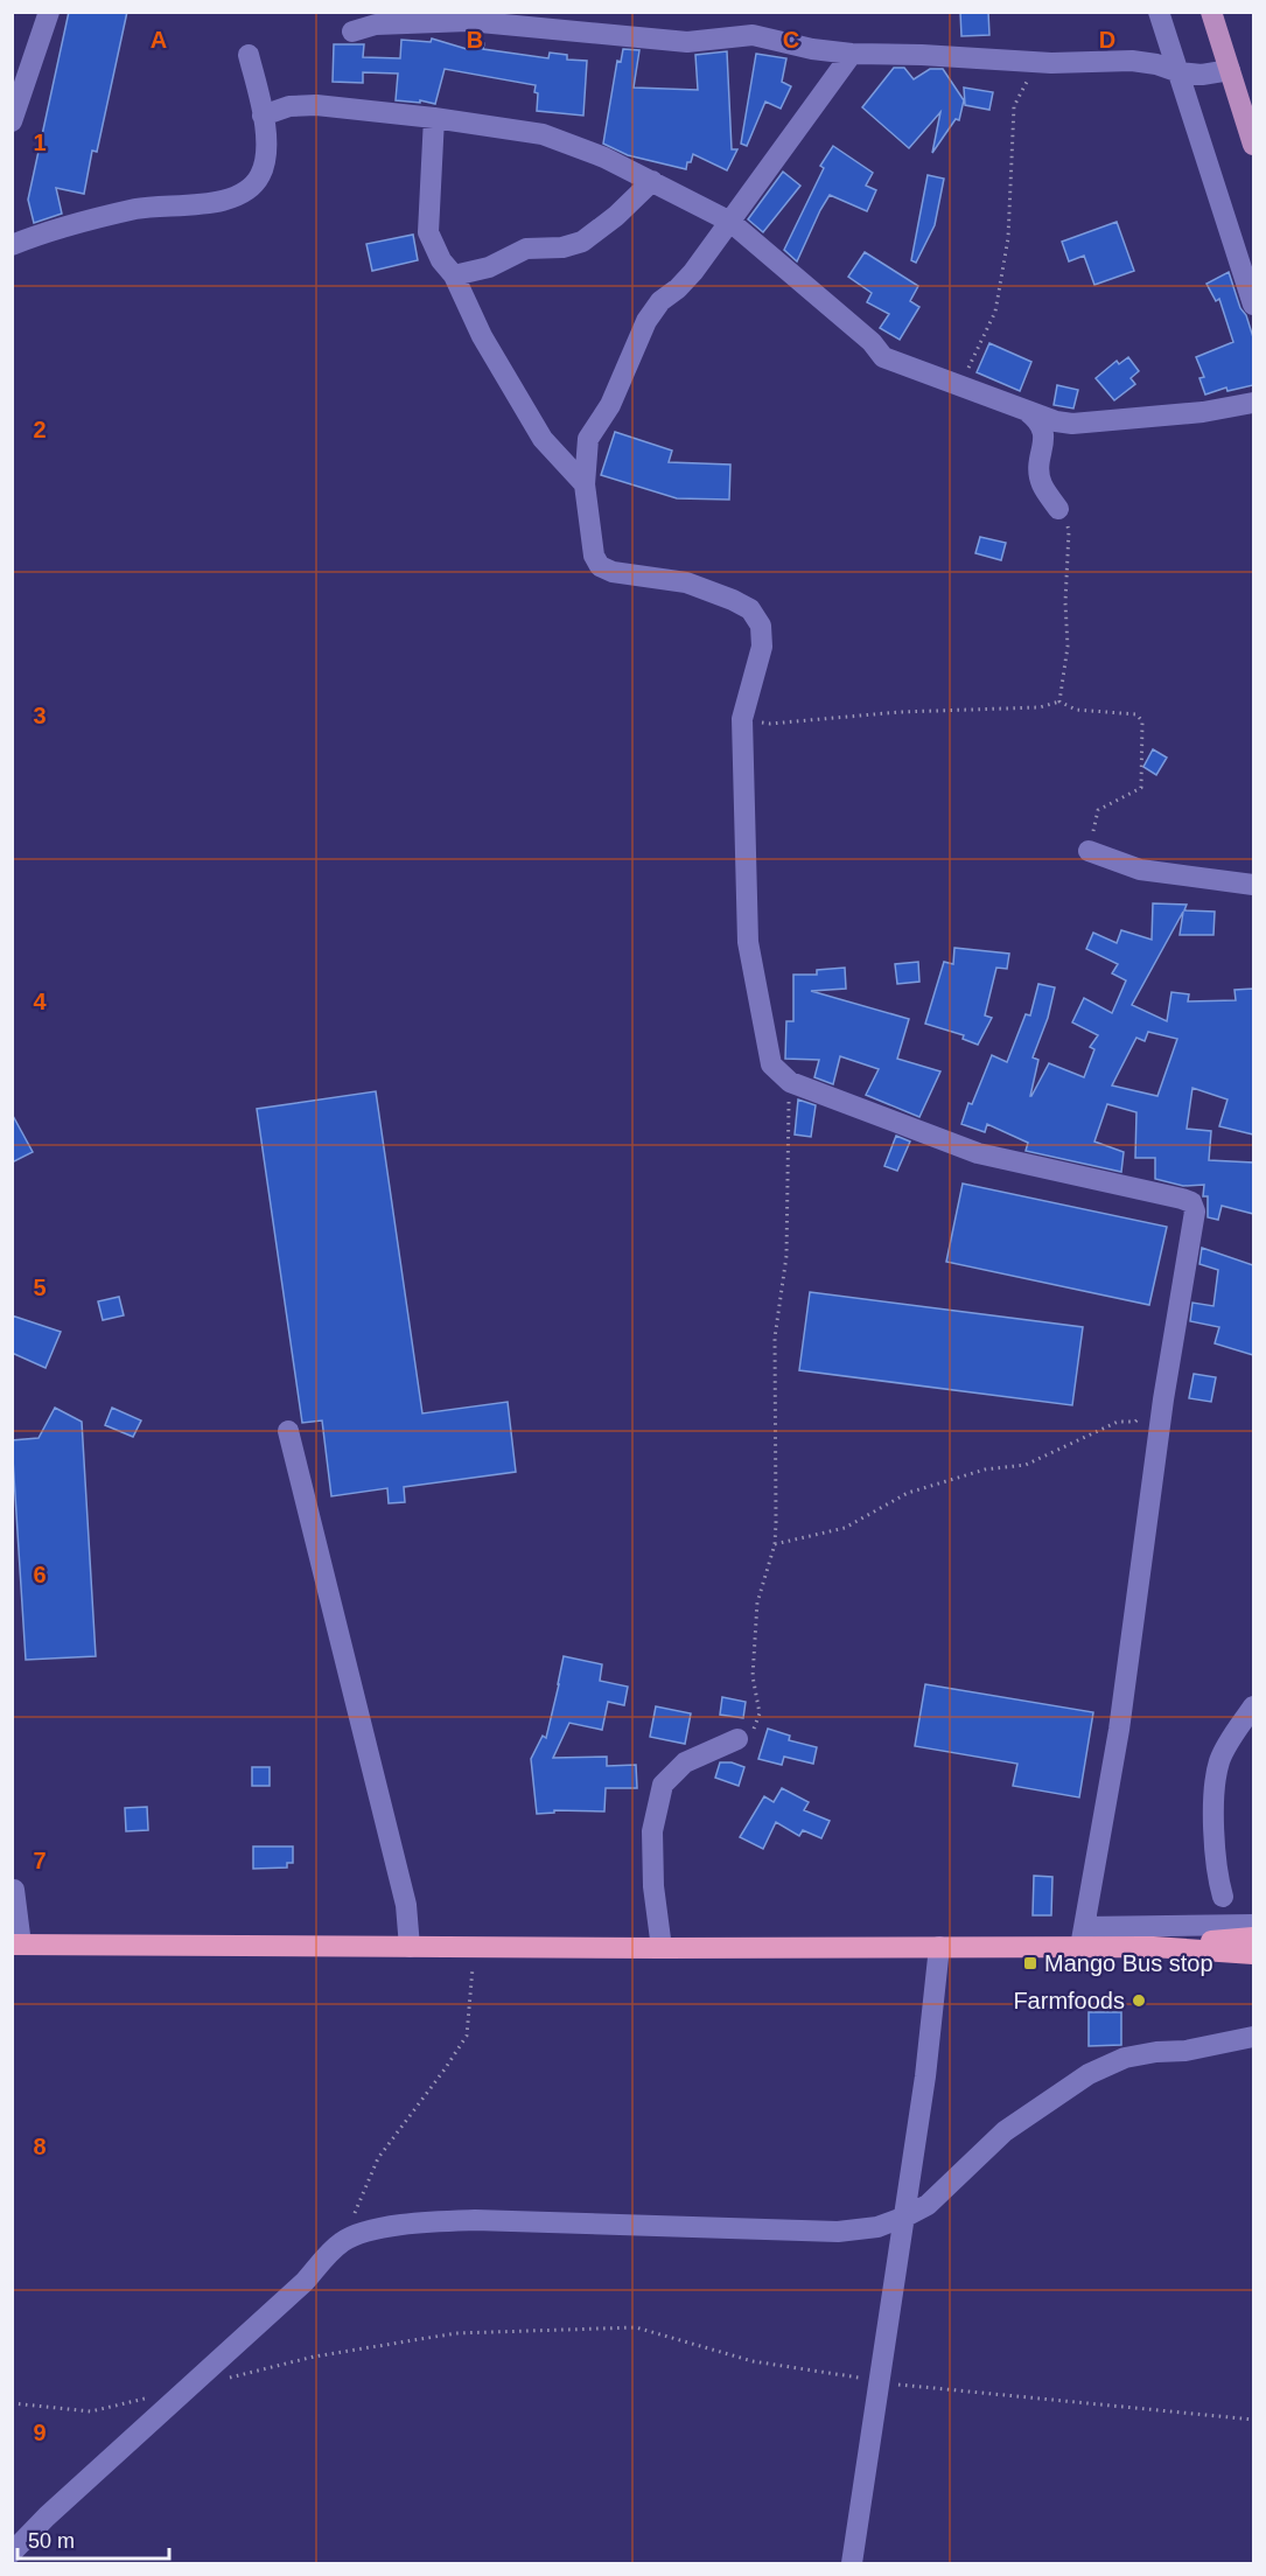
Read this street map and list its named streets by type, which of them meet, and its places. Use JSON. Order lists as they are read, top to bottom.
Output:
{
  "places": {
    "transit": ["Mango Bus stop"],
    "other": ["Farmfoods"]
  },
  "scale_bar": "50 m",
  "grid": {
    "columns": [
      "A",
      "B",
      "C",
      "D"
    ],
    "rows": [
      "1",
      "2",
      "3",
      "4",
      "5",
      "6",
      "7",
      "8",
      "9"
    ]
  }
}
